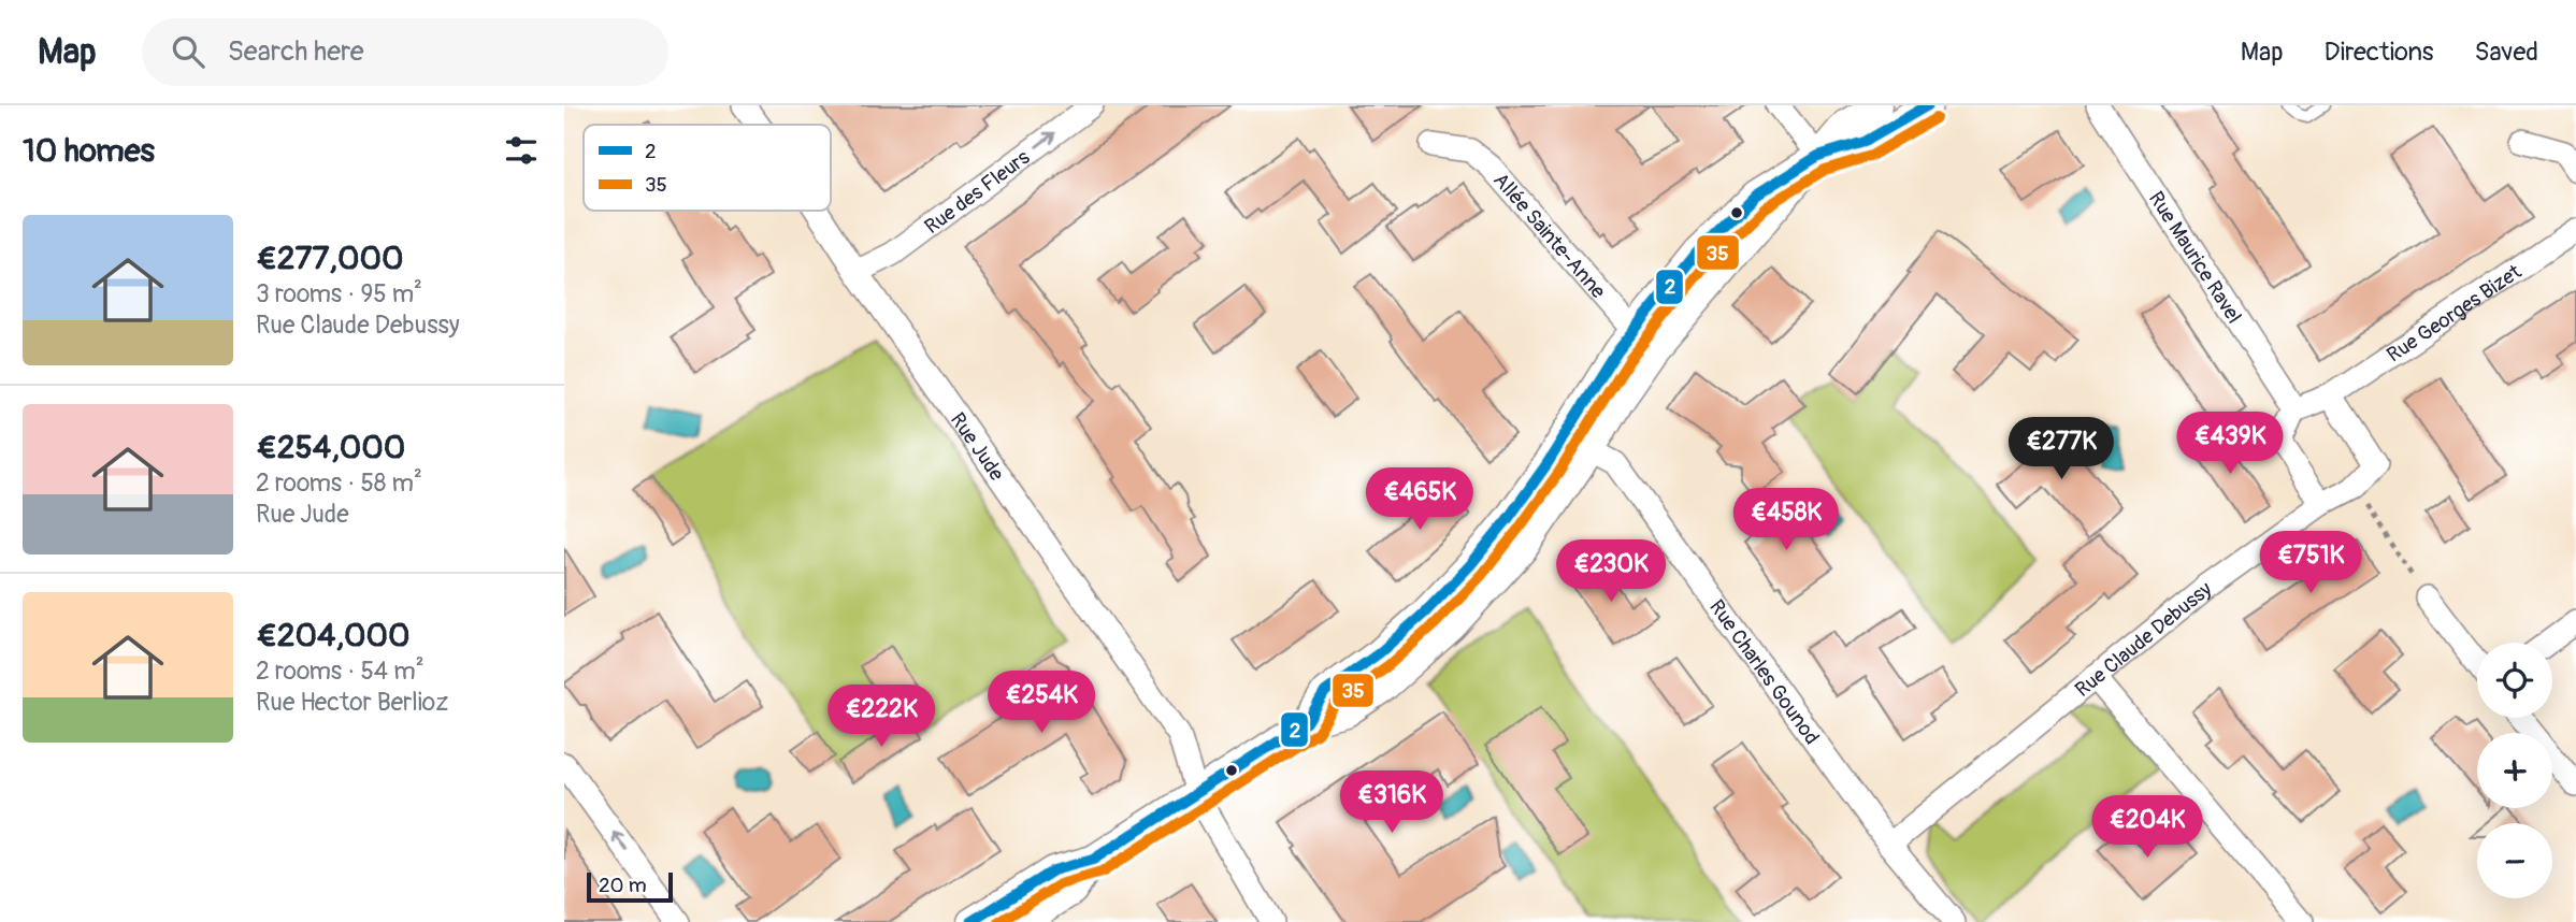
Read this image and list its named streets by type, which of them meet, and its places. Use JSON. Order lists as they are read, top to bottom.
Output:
{
  "streets": {
    "street": [
      "Rue des Fleurs",
      "Allée Sainte-Anne",
      "Rue Maurice Ravel",
      "Rue Georges Bizet",
      "Rue Jude",
      "Rue Claude Debussy",
      "Rue Charles Gounod"
    ]
  },
  "crossings": [
    ["Rue des Fleurs", "Rue Jude"],
    ["Rue Georges Bizet", "Rue Claude Debussy"],
    ["Rue Claude Debussy", "Rue Charles Gounod"]
  ],
  "one_way": ["Rue des Fleurs"],
  "lines": ["transit line 2", "transit line 35"],
  "legend": ["2", "35"],
  "scale_bar": "20 m",
  "page": {
    "header": "Map",
    "search": "Search here",
    "nav": ["Map", "Directions", "Saved"],
    "heading": "10 homes",
    "list": [
      {
        "name": "€277,000",
        "note": "3 rooms · 95 m² · Rue Claude Debussy"
      },
      {
        "name": "€254,000",
        "note": "2 rooms · 58 m² · Rue Jude"
      },
      {
        "name": "€204,000",
        "note": "2 rooms · 54 m² · Rue Hector Berlioz"
      }
    ],
    "price": [
      "€439K",
      "€277K",
      "€465K",
      "€458K",
      "€751K",
      "€230K",
      "€254K",
      "€222K",
      "€316K",
      "€204K"
    ],
    "map_buttons": ["+", "−"],
    "scale": "20 m"
  }
}
